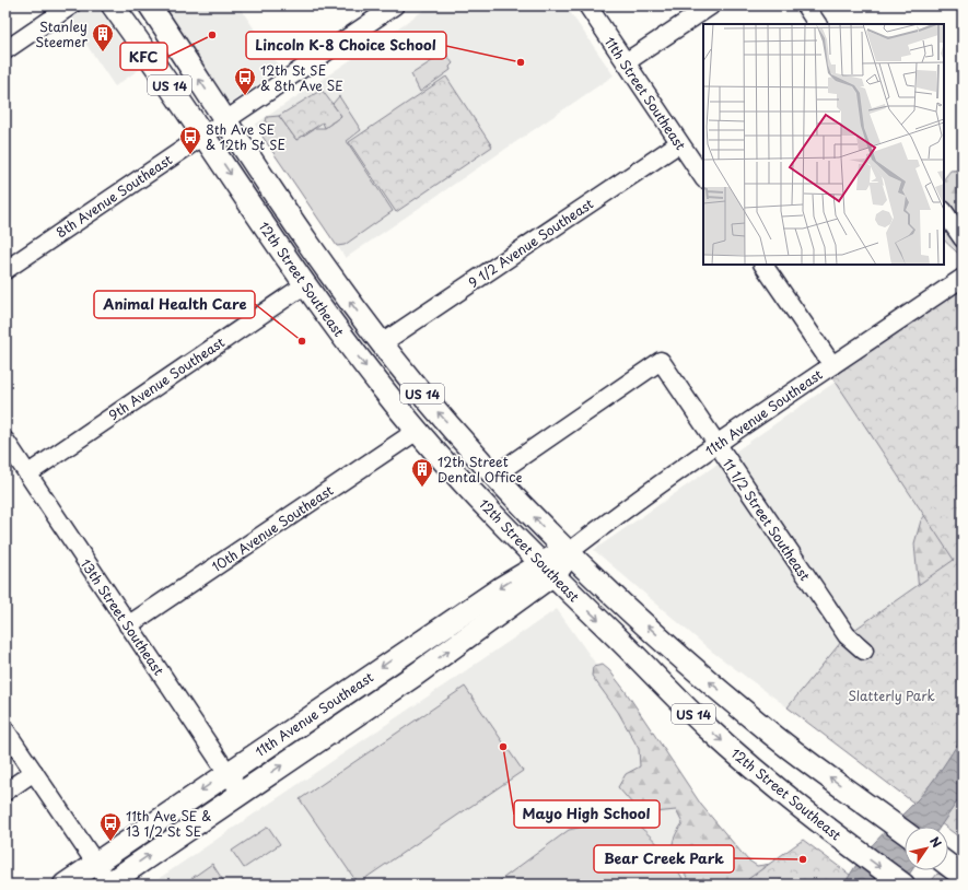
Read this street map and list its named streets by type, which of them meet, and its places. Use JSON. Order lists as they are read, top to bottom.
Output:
{
  "streets": {
    "main road": ["US 14", "12th Street Southeast", "11th Avenue Southeast"],
    "street": [
      "11th Street Southeast",
      "8th Avenue Southeast",
      "9 1/2 Avenue Southeast",
      "9th Avenue Southeast",
      "11 1/2 Street Southeast",
      "10th Avenue Southeast",
      "13th Street Southeast"
    ]
  },
  "crossings": [
    ["11th Street Southeast", "9 1/2 Avenue Southeast"],
    ["8th Avenue Southeast", "12th Street Southeast"],
    ["9 1/2 Avenue Southeast", "12th Street Southeast"],
    ["12th Street Southeast", "9th Avenue Southeast"],
    ["12th Street Southeast", "11th Avenue Southeast"],
    ["12th Street Southeast", "11 1/2 Street Southeast"],
    ["12th Street Southeast", "10th Avenue Southeast"],
    ["9th Avenue Southeast", "13th Street Southeast"],
    ["11th Avenue Southeast", "11 1/2 Street Southeast"],
    ["11th Avenue Southeast", "13th Street Southeast"],
    ["10th Avenue Southeast", "13th Street Southeast"]
  ],
  "parks": ["Slatterly Park"],
  "places": {
    "other": [
      "KFC",
      "Lincoln K-8 Choice School",
      "Animal Health Care",
      "Mayo High School",
      "Bear Creek Park"
    ],
    "building": ["Stanley Steemer", "12th Street Dental Office"],
    "bus stop": ["12th St SE & 8th Ave SE", "8th Ave SE & 12th St SE", "11th Ave SE & 13 1/2 St SE"]
  },
  "north": "top right"
}
